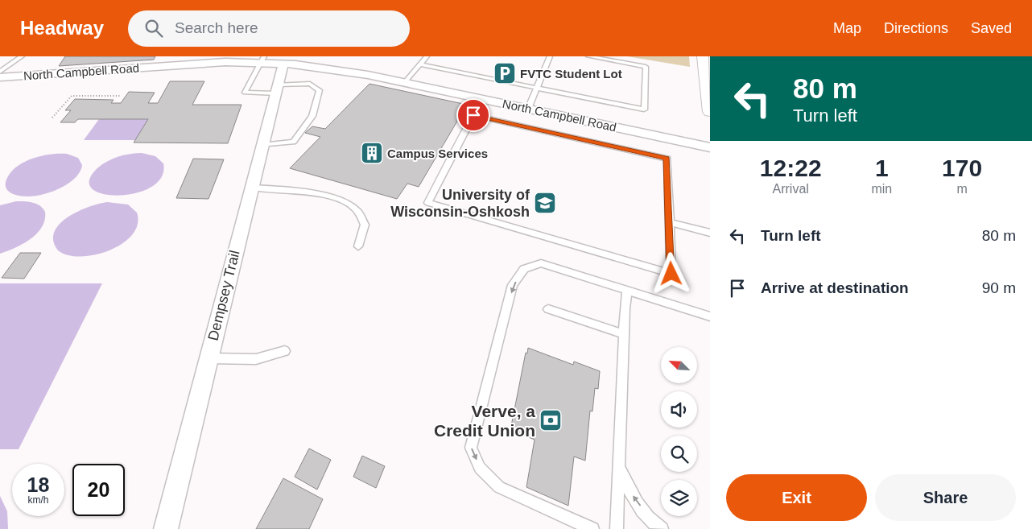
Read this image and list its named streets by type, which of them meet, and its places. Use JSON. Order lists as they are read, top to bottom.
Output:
{
  "streets": {
    "street": ["North Campbell Road", "Dempsey Trail"]
  },
  "crossings": [
    ["North Campbell Road", "Dempsey Trail"]
  ],
  "places": {
    "parking": ["FVTC Student Lot"],
    "building": ["Campus Services"],
    "school or university": ["University of Wisconsin-Oshkosh"],
    "bank": ["Verve, a Credit Union"]
  },
  "north": "top left",
  "page": {
    "header": "Headway",
    "search": "Search here",
    "nav": ["Map", "Directions", "Saved"],
    "turn": ["80 m", "Turn left"],
    "eta": [
      "12:22",
      "Arrival",
      "1",
      "min",
      "170",
      "m"
    ],
    "list": [
      {
        "name": "Turn left",
        "value": "80 m"
      },
      {
        "name": "Arrive at destination",
        "value": "90 m"
      }
    ],
    "speed": "18 km/h",
    "limit": "20",
    "buttons": ["Exit", "Share"]
  }
}
